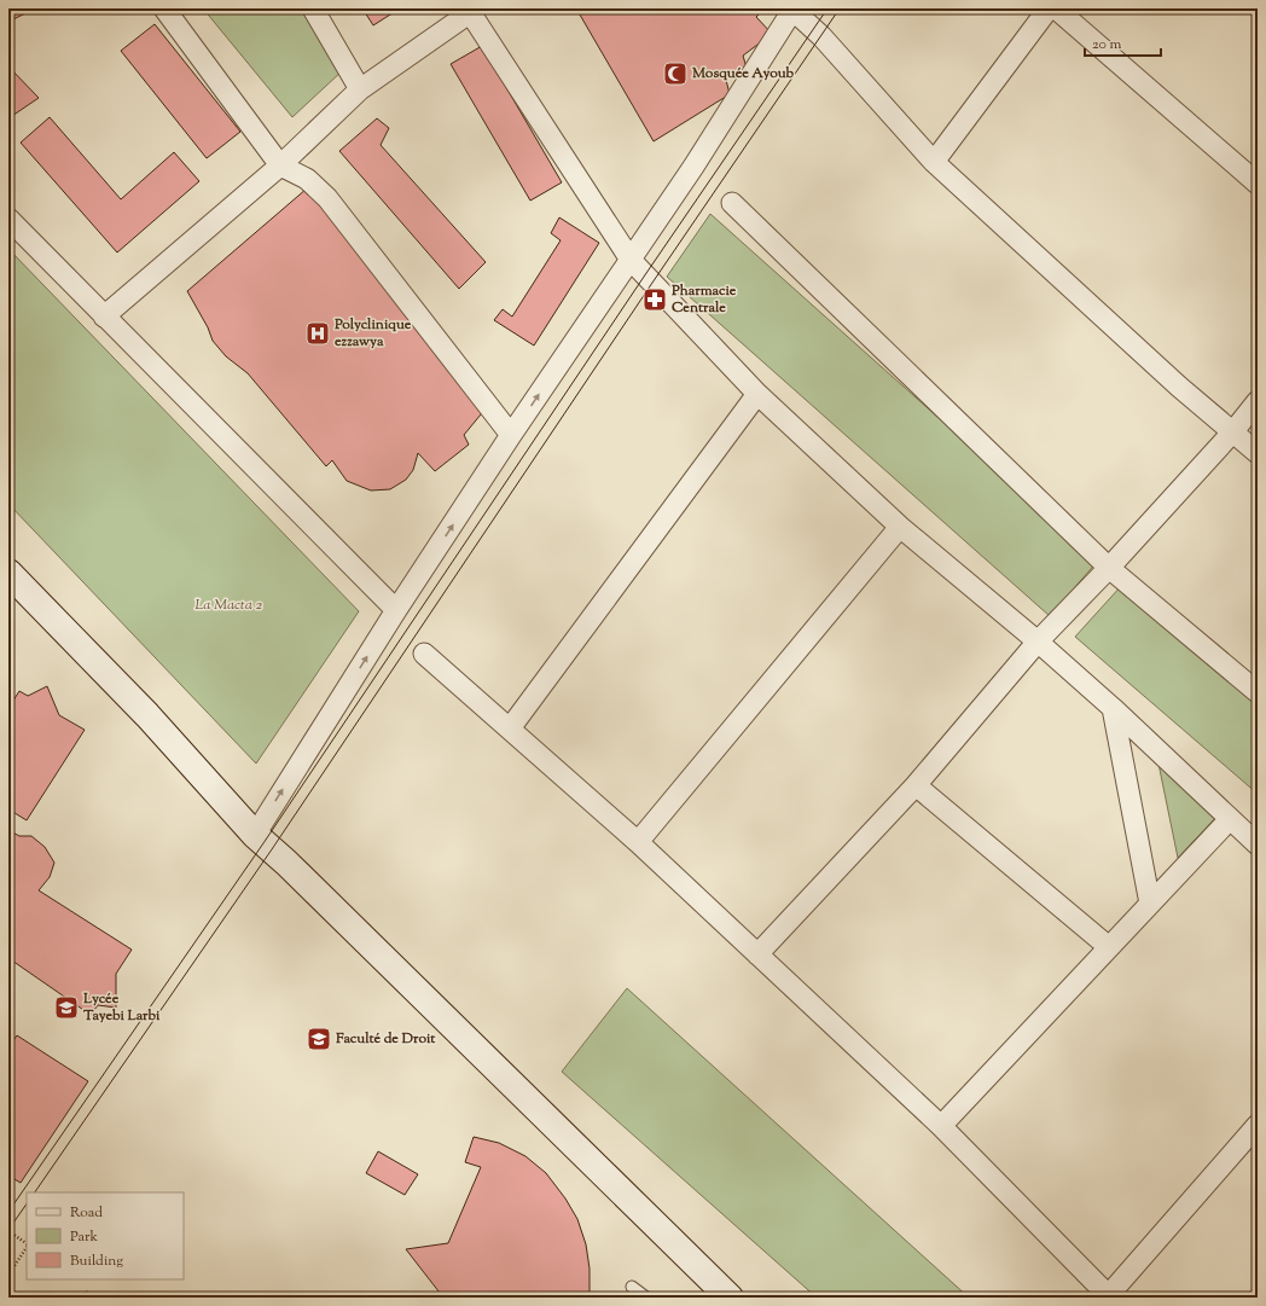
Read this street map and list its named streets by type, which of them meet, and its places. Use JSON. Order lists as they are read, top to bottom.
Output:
{
  "parks": ["La Macta 2"],
  "places": {
    "mosque": ["Mosquée Ayoub"],
    "pharmacy": ["Pharmacie Centrale"],
    "hospital": ["Polyclinique ezzawya"],
    "school or university": ["Lycée Tayebi Larbi", "Faculté de Droit"]
  },
  "legend": ["Road", "Park", "Building"],
  "scale_bar": "20 m"
}
